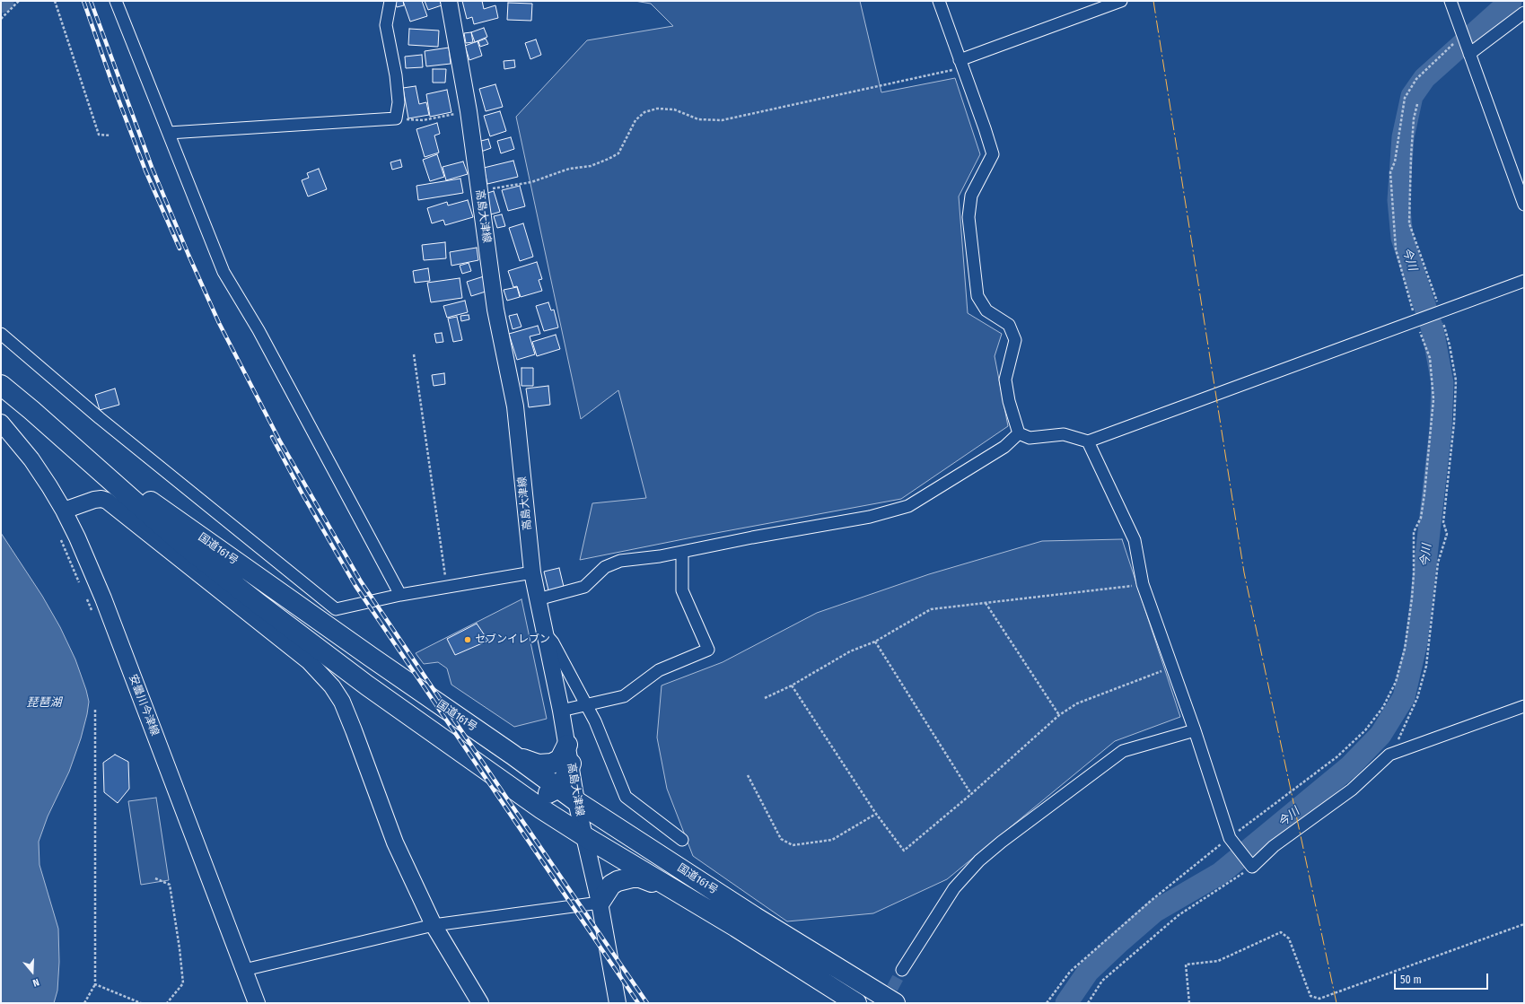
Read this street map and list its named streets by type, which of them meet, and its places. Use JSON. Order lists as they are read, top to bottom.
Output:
{
  "streets": {
    "highway": ["国道161号"],
    "main road": ["高島大津線", "安曇川今津線"]
  },
  "crossings": [
    ["高島大津線", "国道161号"]
  ],
  "water": ["今川", "琵琶湖"],
  "places": ["セブンイレブン"],
  "scale_bar": "50 m",
  "north": "bottom"
}
